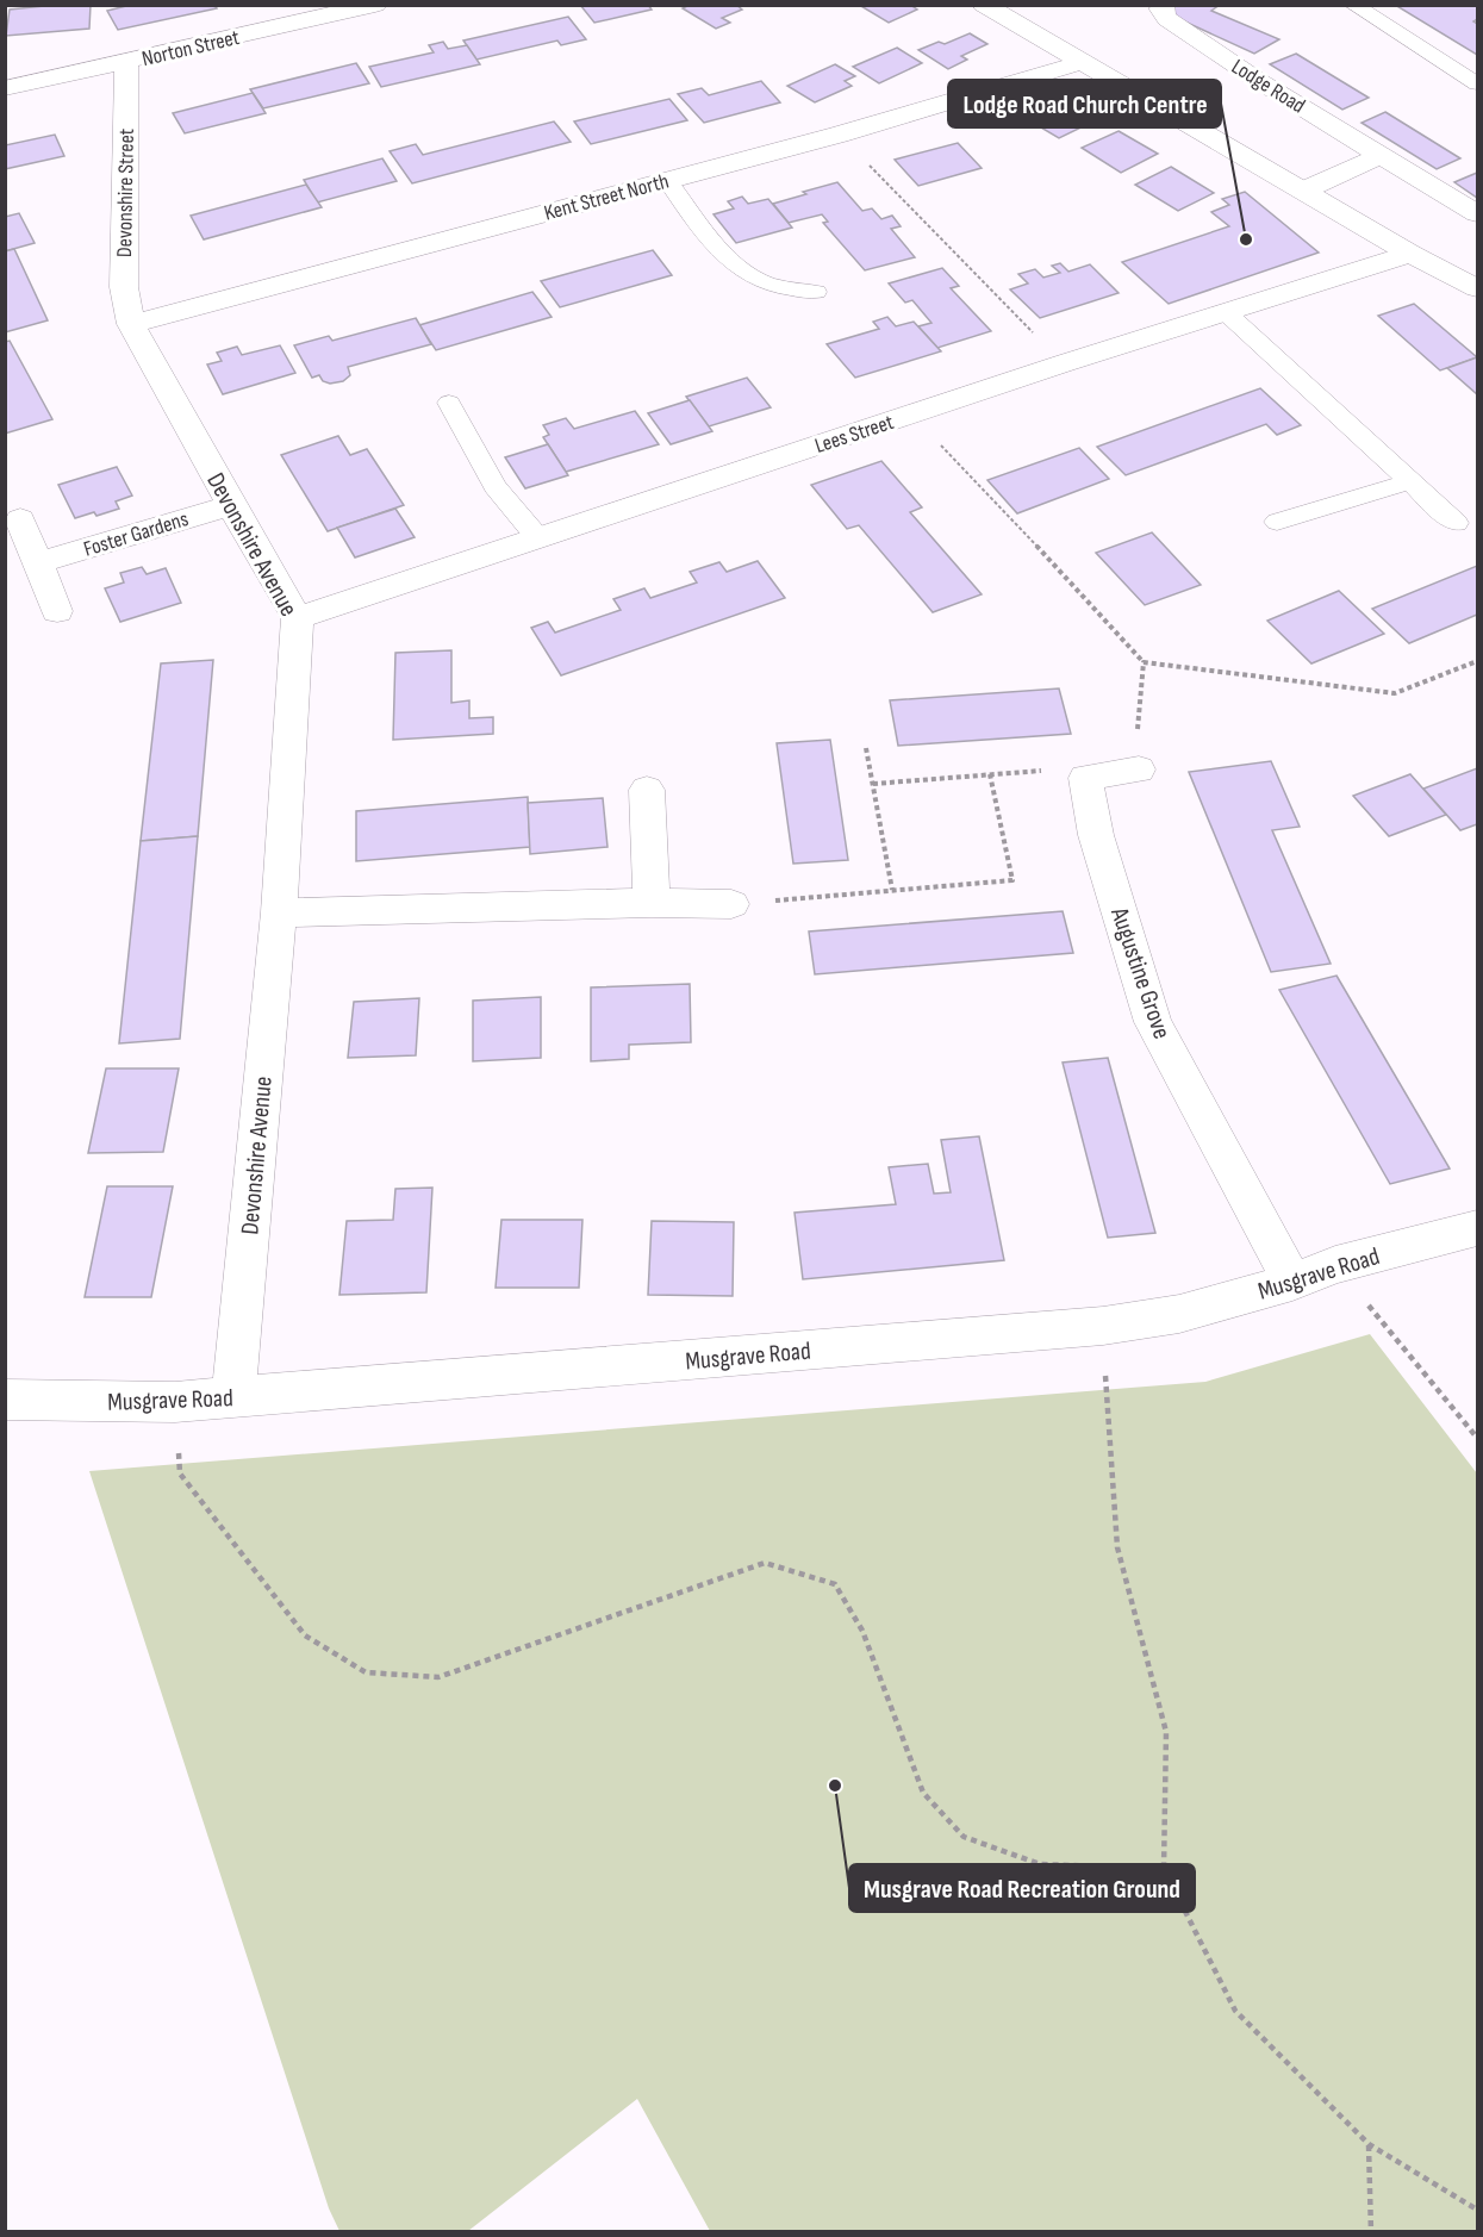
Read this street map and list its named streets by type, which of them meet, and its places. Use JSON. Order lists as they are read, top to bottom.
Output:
{
  "streets": {
    "street": [
      "Norton Street",
      "Lodge Road",
      "Devonshire Street",
      "Kent Street North",
      "Lees Street",
      "Foster Gardens",
      "Devonshire Avenue",
      "Augustine Grove",
      "Musgrave Road"
    ]
  },
  "crossings": [
    ["Norton Street", "Devonshire Street"],
    ["Devonshire Street", "Kent Street North"],
    ["Devonshire Street", "Devonshire Avenue"],
    ["Kent Street North", "Devonshire Avenue"],
    ["Lees Street", "Devonshire Avenue"],
    ["Foster Gardens", "Devonshire Avenue"],
    ["Devonshire Avenue", "Musgrave Road"],
    ["Augustine Grove", "Musgrave Road"]
  ],
  "places": ["Lodge Road Church Centre", "Musgrave Road Recreation Ground"]
}
